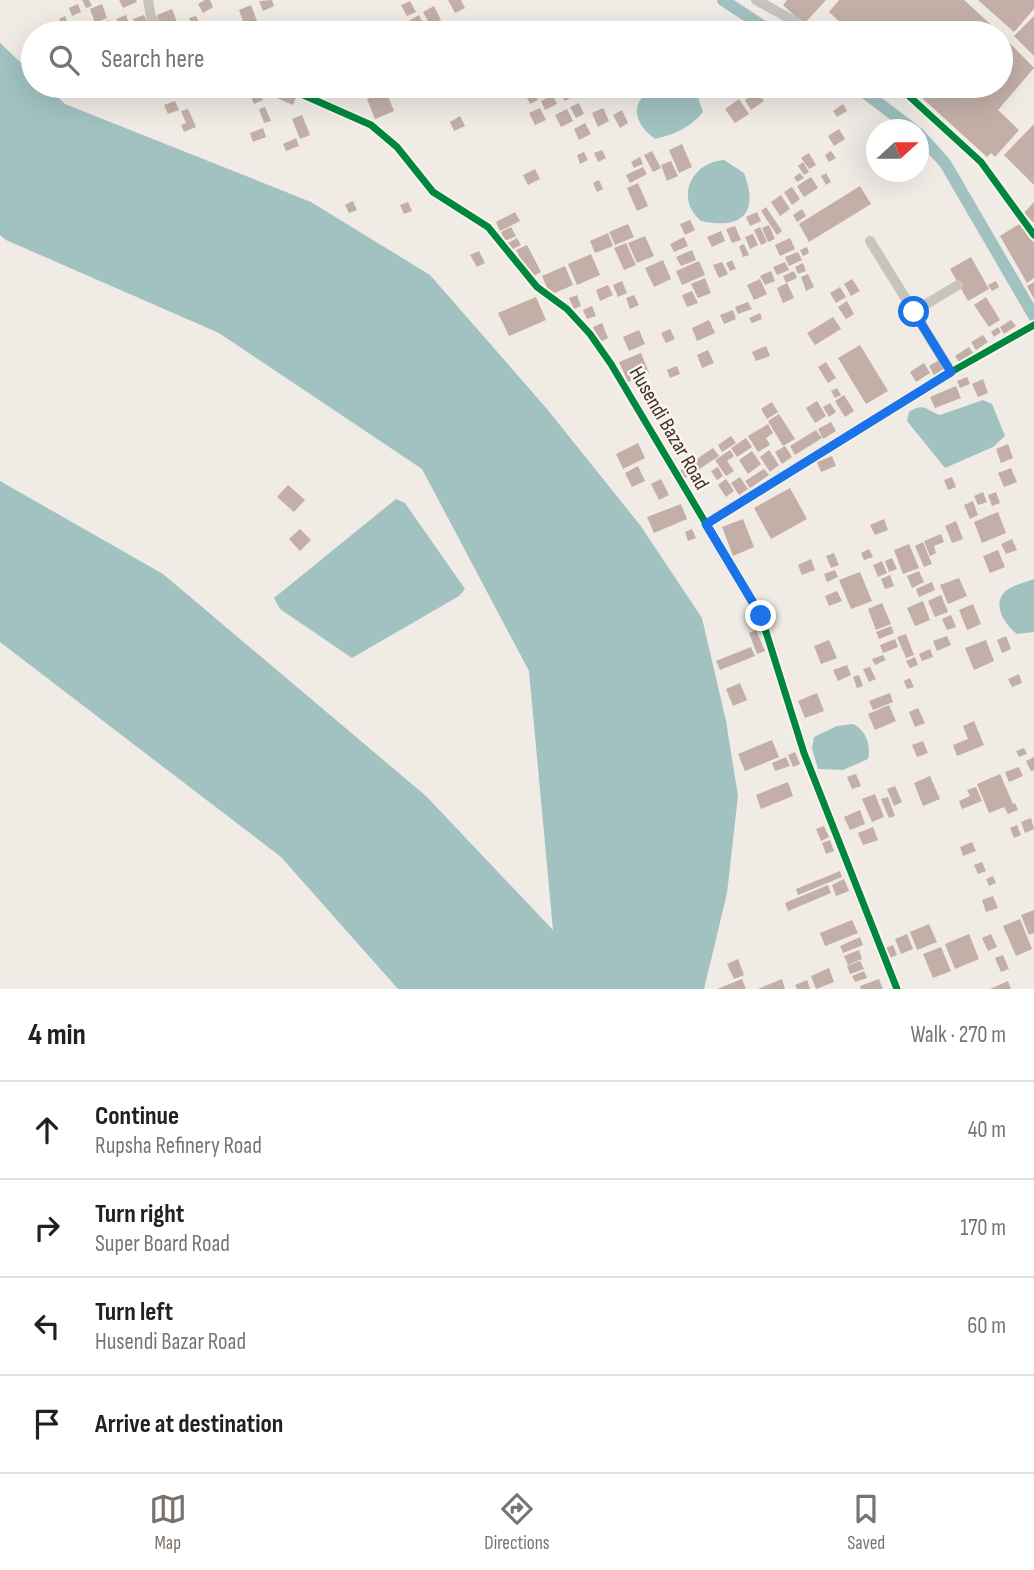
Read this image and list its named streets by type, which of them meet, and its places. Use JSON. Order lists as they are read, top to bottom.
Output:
{
  "streets": {
    "street": ["Husendi Bazar Road"]
  },
  "north": "right",
  "page": {
    "search": "Search here",
    "heading": ["4 min", "Walk · 270 m"],
    "list": [
      ["Continue", "Rupsha Refinery Road", "40 m"],
      ["Turn right", "Super Board Road", "170 m"],
      ["Turn left", "Husendi Bazar Road", "60 m"],
      "Arrive at destination"
    ],
    "nav": ["Map", "Directions", "Saved"]
  }
}
